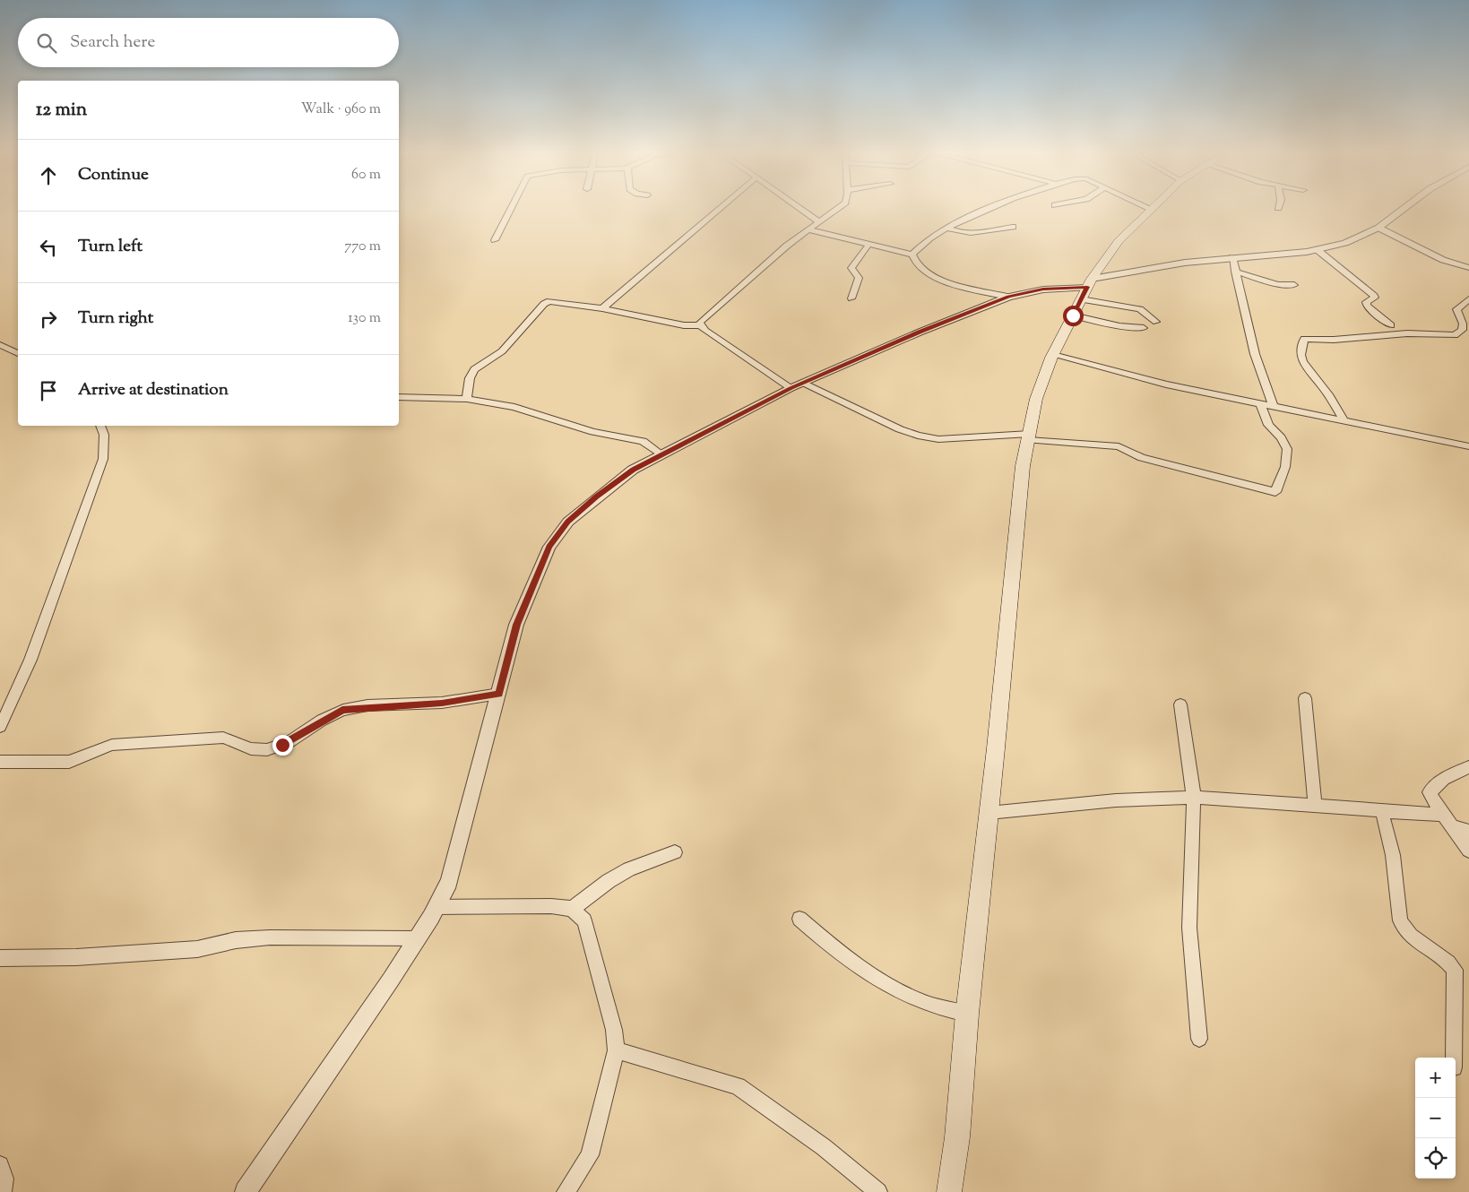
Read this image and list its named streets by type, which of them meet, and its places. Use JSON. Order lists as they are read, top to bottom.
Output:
{
  "page": {
    "search": "Search here",
    "heading": ["12 min", "Walk · 960 m"],
    "list": [
      ["Continue", "60 m"],
      ["Turn left", "770 m"],
      ["Turn right", "130 m"],
      "Arrive at destination"
    ],
    "map_buttons": ["+", "−"]
  }
}
